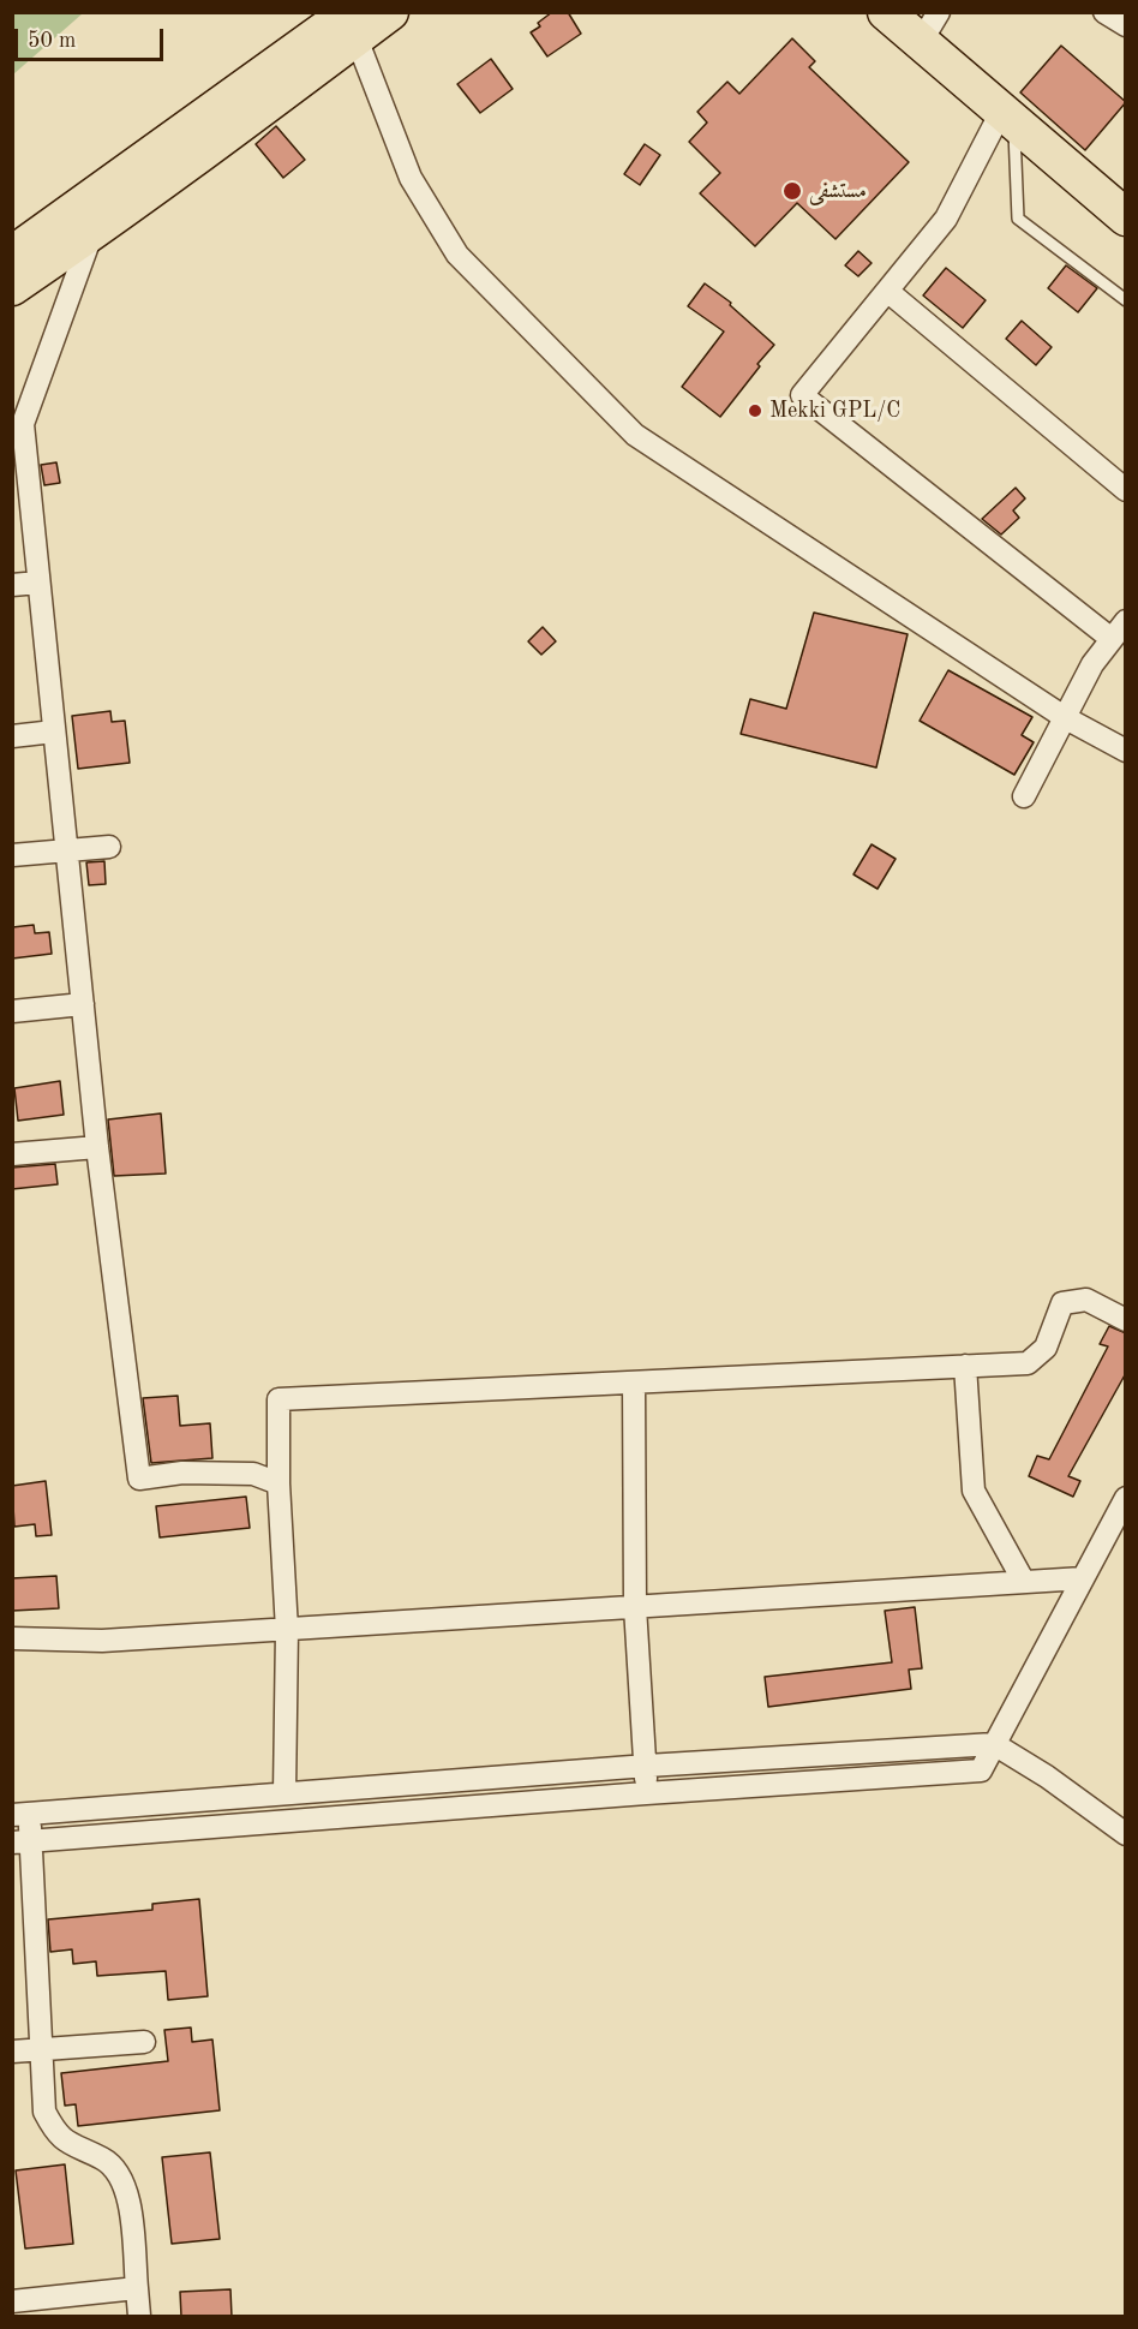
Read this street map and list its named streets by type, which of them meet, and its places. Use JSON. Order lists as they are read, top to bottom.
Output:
{
  "places": ["مستشفى", "Mekki GPL/C"],
  "scale_bar": "50 m"
}
